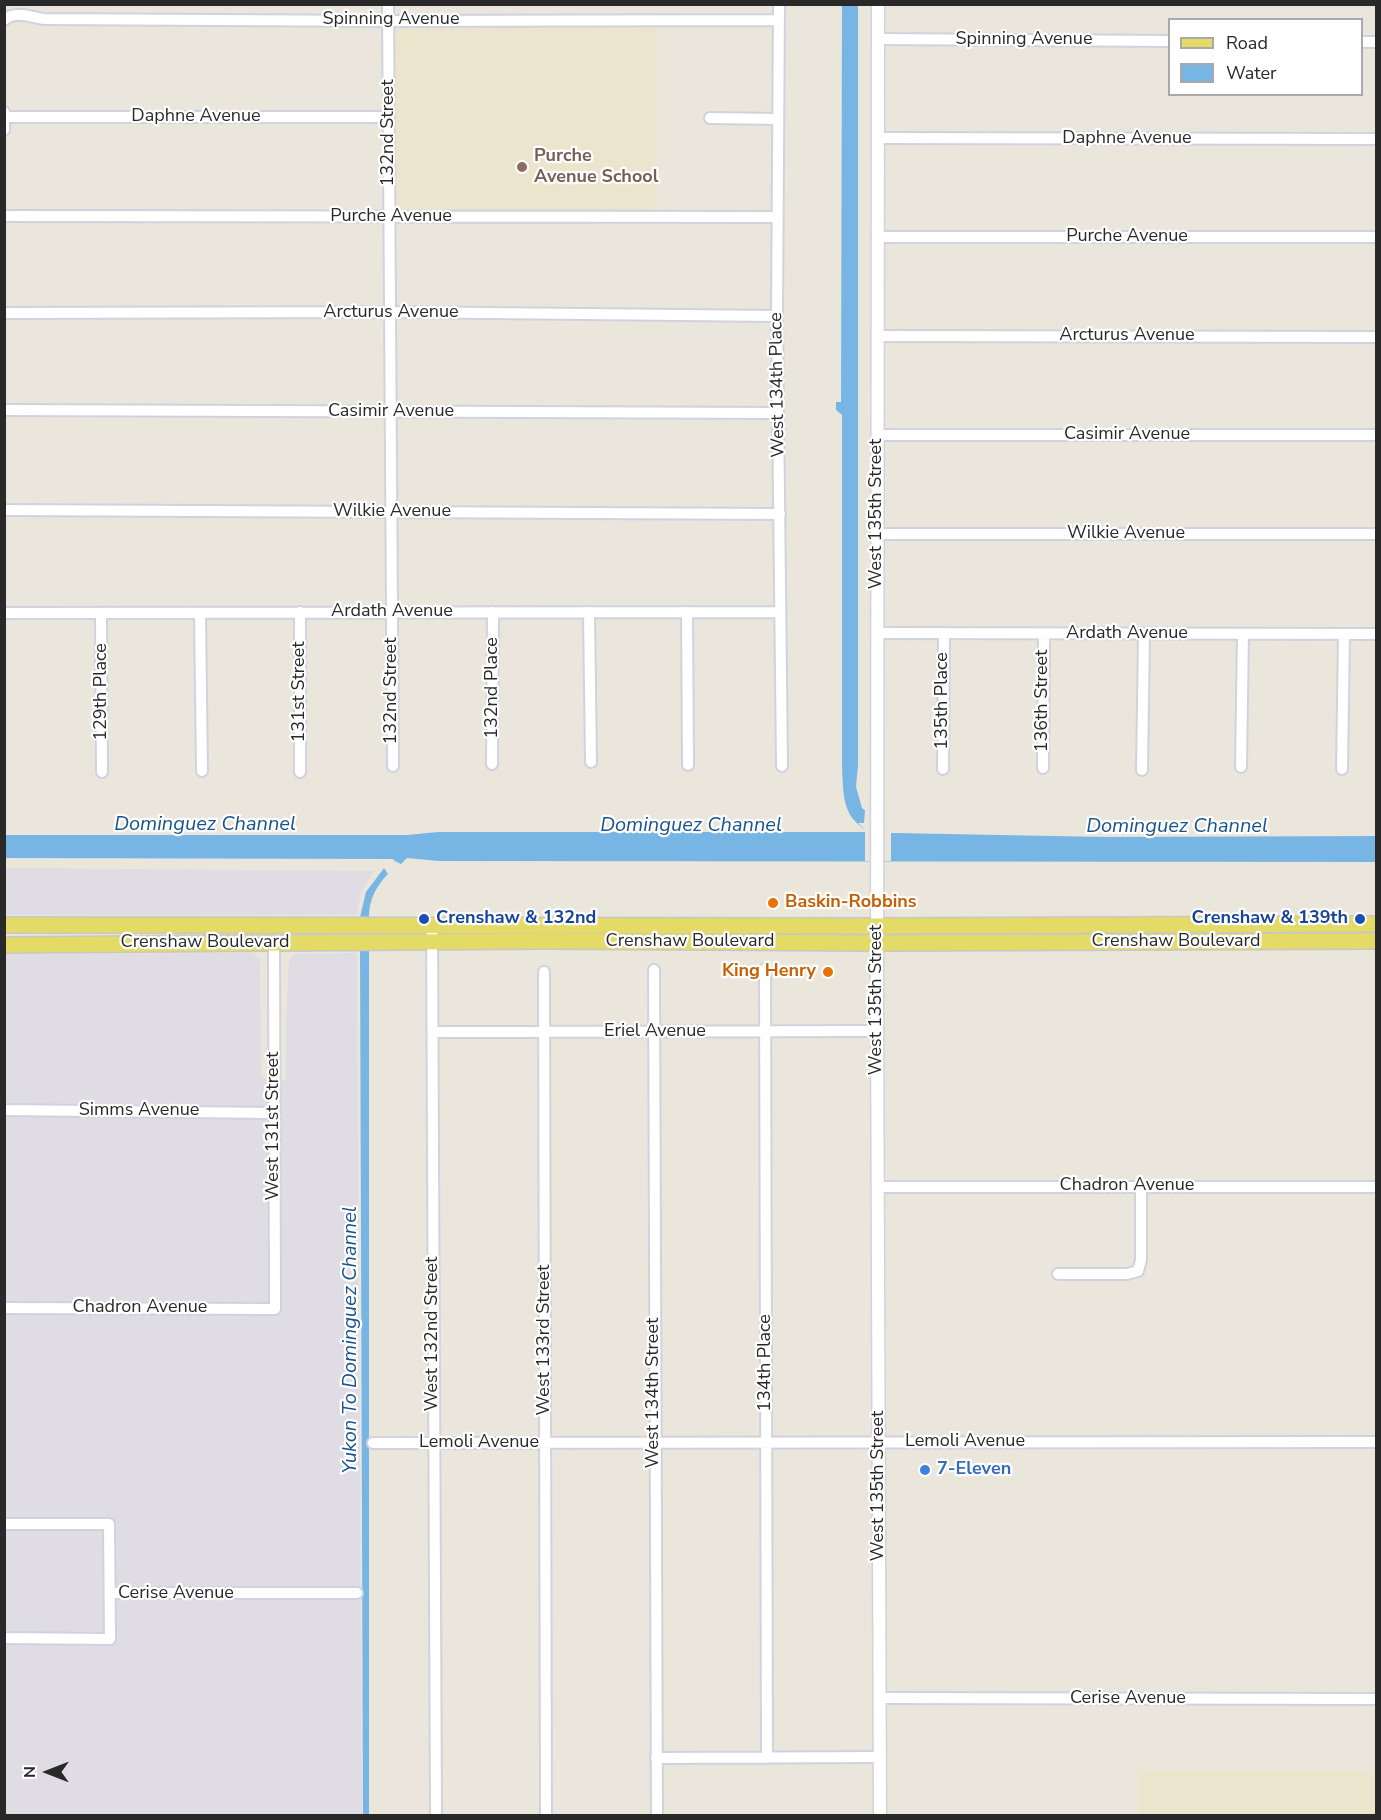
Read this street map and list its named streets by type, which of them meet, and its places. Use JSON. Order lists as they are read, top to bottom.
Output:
{
  "streets": {
    "main road": ["Crenshaw Boulevard"],
    "street": [
      "Spinning Avenue",
      "Daphne Avenue",
      "132nd Street",
      "Purche Avenue",
      "Arcturus Avenue",
      "West 134th Place",
      "Casimir Avenue",
      "Wilkie Avenue",
      "West 135th Street",
      "Ardath Avenue",
      "132nd Place",
      "129th Place",
      "131st Street",
      "135th Place",
      "136th Street",
      "Eriel Avenue",
      "Simms Avenue",
      "West 131st Street",
      "Chadron Avenue",
      "West 132nd Street",
      "West 133rd Street",
      "134th Place",
      "West 134th Street",
      "Lemoli Avenue",
      "Cerise Avenue"
    ]
  },
  "crossings": [
    ["Spinning Avenue", "132nd Street"],
    ["Spinning Avenue", "West 134th Place"],
    ["Spinning Avenue", "West 135th Street"],
    ["Daphne Avenue", "132nd Street"],
    ["Daphne Avenue", "West 135th Street"],
    ["132nd Street", "Purche Avenue"],
    ["132nd Street", "Arcturus Avenue"],
    ["132nd Street", "Casimir Avenue"],
    ["132nd Street", "Wilkie Avenue"],
    ["132nd Street", "Ardath Avenue"],
    ["Purche Avenue", "West 134th Place"],
    ["Purche Avenue", "West 135th Street"],
    ["Arcturus Avenue", "West 134th Place"],
    ["Arcturus Avenue", "West 135th Street"],
    ["West 134th Place", "Casimir Avenue"],
    ["West 134th Place", "Wilkie Avenue"],
    ["West 134th Place", "Ardath Avenue"],
    ["Casimir Avenue", "West 135th Street"],
    ["Wilkie Avenue", "West 135th Street"],
    ["West 135th Street", "Ardath Avenue"],
    ["West 135th Street", "Crenshaw Boulevard"],
    ["West 135th Street", "Eriel Avenue"],
    ["West 135th Street", "Chadron Avenue"],
    ["West 135th Street", "Lemoli Avenue"],
    ["West 135th Street", "Cerise Avenue"],
    ["Ardath Avenue", "132nd Place"],
    ["Ardath Avenue", "129th Place"],
    ["Ardath Avenue", "131st Street"],
    ["Ardath Avenue", "135th Place"],
    ["Ardath Avenue", "136th Street"],
    ["Crenshaw Boulevard", "West 131st Street"],
    ["Crenshaw Boulevard", "West 132nd Street"],
    ["Eriel Avenue", "West 132nd Street"],
    ["Eriel Avenue", "West 133rd Street"],
    ["Eriel Avenue", "134th Place"],
    ["Eriel Avenue", "West 134th Street"],
    ["Simms Avenue", "West 131st Street"],
    ["West 131st Street", "Chadron Avenue"],
    ["West 132nd Street", "Lemoli Avenue"],
    ["West 133rd Street", "Lemoli Avenue"],
    ["134th Place", "Lemoli Avenue"],
    ["West 134th Street", "Lemoli Avenue"]
  ],
  "water": ["Dominguez Channel", "Yukon To Dominguez Channel"],
  "places": [
    "Purche Avenue School",
    "Baskin-Robbins",
    "Crenshaw & 132nd",
    "Crenshaw & 139th",
    "King Henry",
    "7-Eleven"
  ],
  "legend": ["Road", "Water"],
  "north": "left"
}
